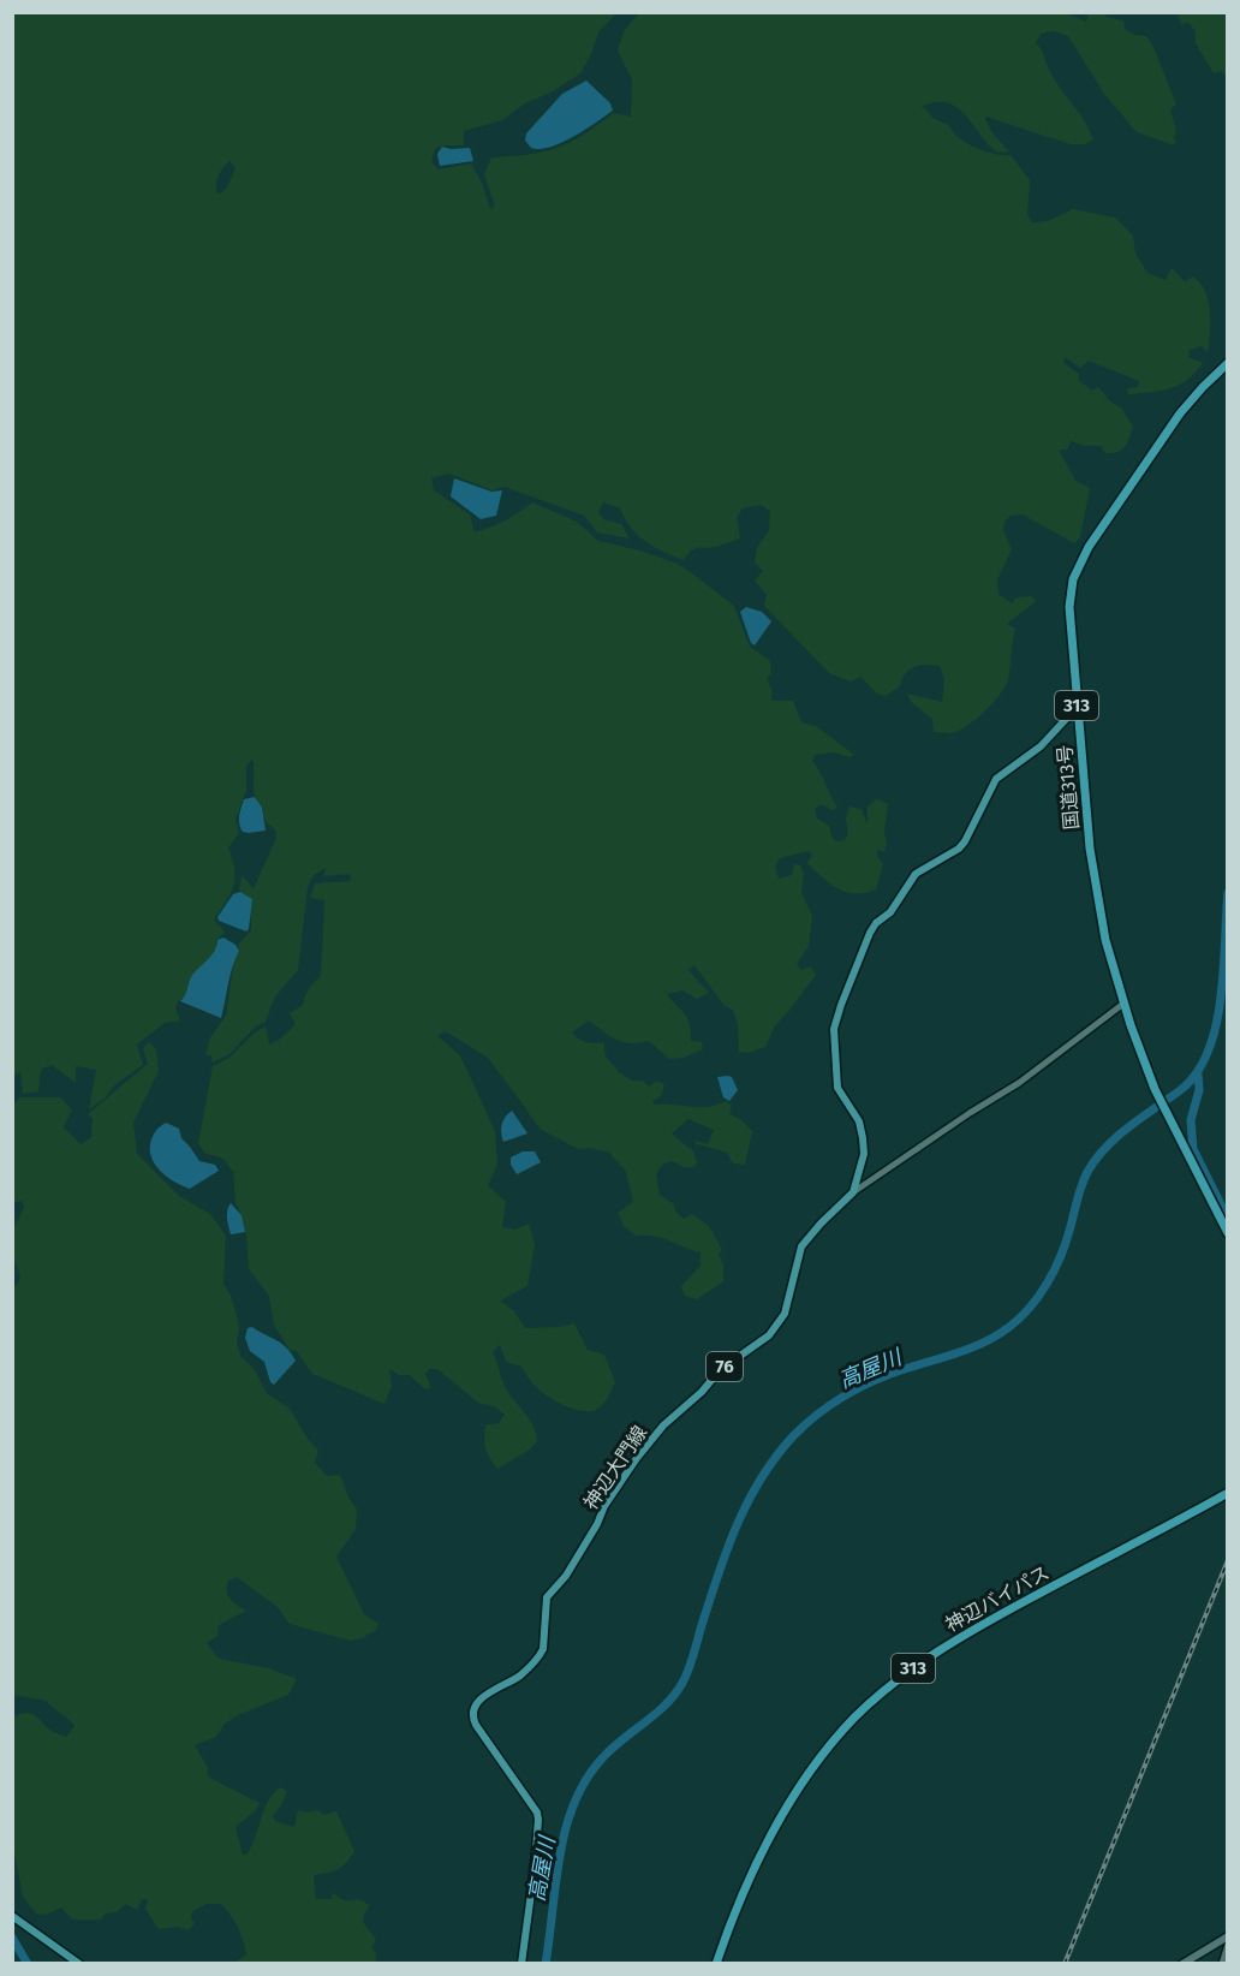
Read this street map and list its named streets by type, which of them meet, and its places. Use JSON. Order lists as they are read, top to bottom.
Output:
{
  "streets": {
    "highway": ["313", "国道313号", "神辺バイパス"],
    "main road": ["76", "神辺大門線"]
  },
  "water": ["高屋川"]
}
